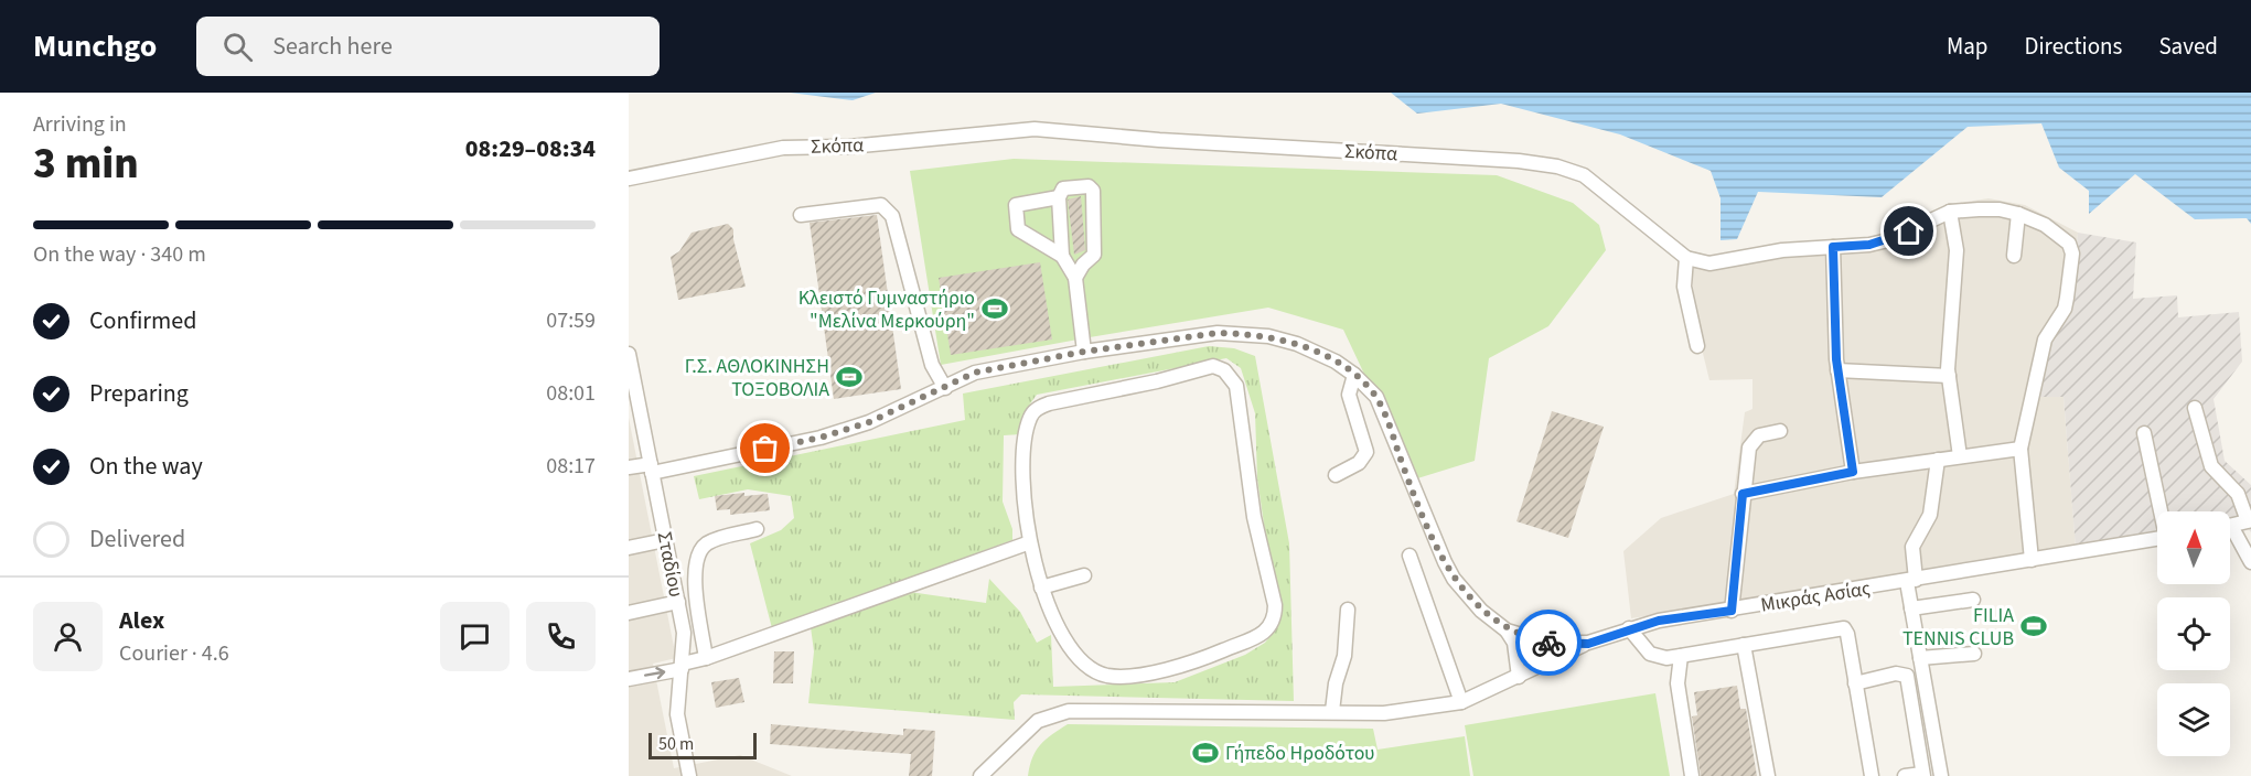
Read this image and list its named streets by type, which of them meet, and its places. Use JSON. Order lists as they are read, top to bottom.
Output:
{
  "streets": {
    "street": ["Σκόπα", "Σταδίου", "Μικράς Ασίας"]
  },
  "crossings": [
    ["Σταδίου", "Μικράς Ασίας"]
  ],
  "places": {
    "sports": [
      "Κλειστό Γυμναστήριο \"Μελίνα Μερκούρη\"",
      "Γ.Σ. ΑΘΛΟΚΙΝΗΣΗ ΤΟΞΟΒΟΛΙΑ",
      "FILIA TENNIS CLUB",
      "Γήπεδο Ηροδότου"
    ]
  },
  "scale_bar": "50 m",
  "north": "top",
  "page": {
    "header": "Munchgo",
    "search": "Search here",
    "nav": ["Map", "Directions", "Saved"],
    "heading": ["3 min", "Arriving in", "08:29–08:34"],
    "panel": ["Alex", "Courier · 4.6"],
    "bar": "On the way · 340 m",
    "list": [
      ["Confirmed", "07:59"],
      ["Preparing", "08:01"],
      ["On the way", "08:17"],
      "Delivered"
    ],
    "scale": "50 m"
  }
}
